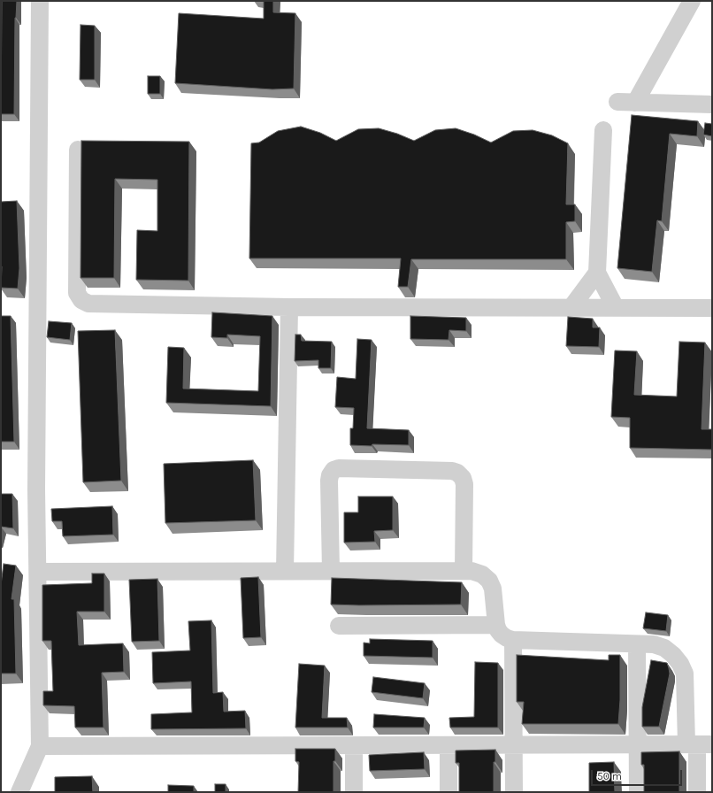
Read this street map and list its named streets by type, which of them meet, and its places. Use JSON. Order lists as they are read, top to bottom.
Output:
{
  "scale_bar": "50 m"
}
